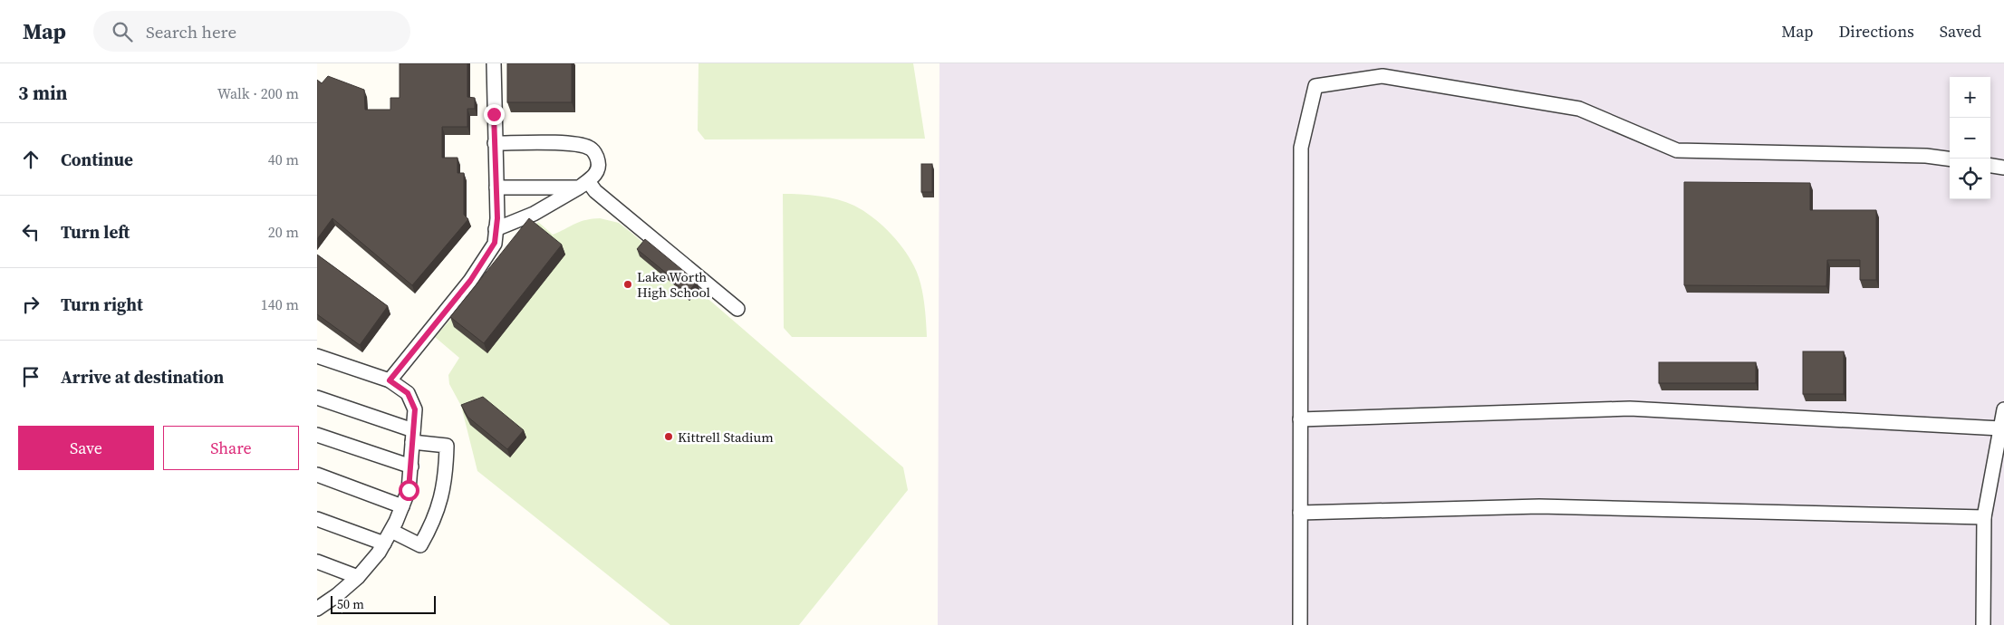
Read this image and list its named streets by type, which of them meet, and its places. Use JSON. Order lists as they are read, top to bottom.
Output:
{
  "places": ["Lake Worth High School", "Kittrell Stadium"],
  "scale_bar": "50 m",
  "page": {
    "header": "Map",
    "search": "Search here",
    "nav": ["Map", "Directions", "Saved"],
    "heading": ["3 min", "Walk · 200 m"],
    "map_buttons": ["+", "−"],
    "list": [
      ["Continue", "40 m"],
      ["Turn left", "20 m"],
      ["Turn right", "140 m"],
      "Arrive at destination"
    ],
    "buttons": ["Save", "Share"],
    "scale": "50 m"
  }
}
